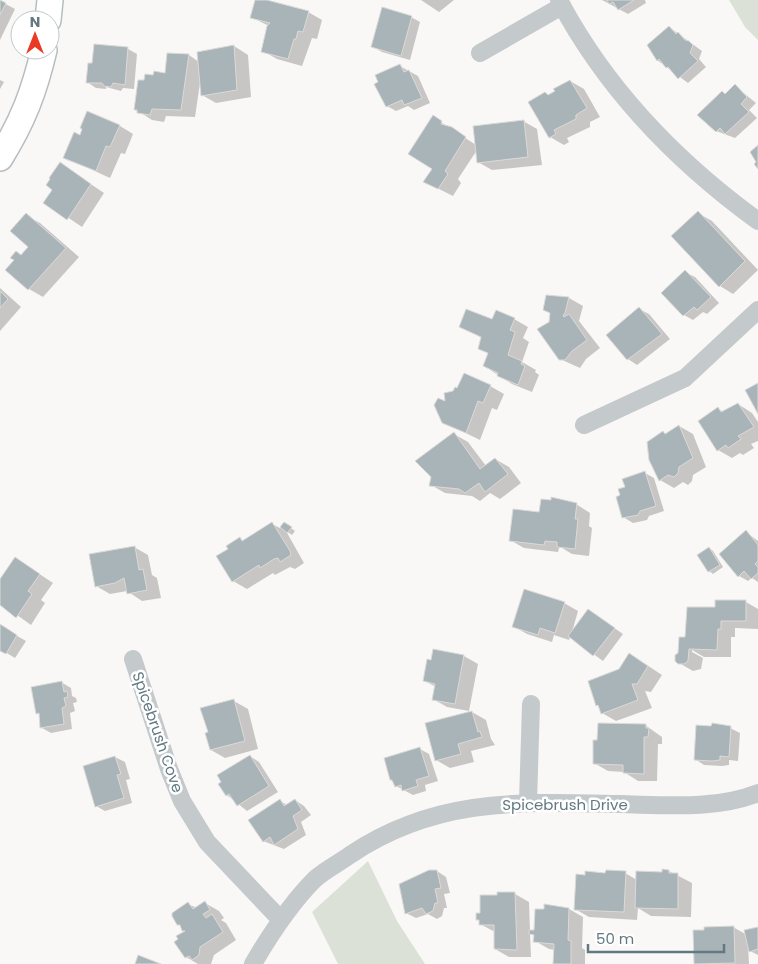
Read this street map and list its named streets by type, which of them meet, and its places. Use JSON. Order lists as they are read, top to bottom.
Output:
{
  "streets": {
    "street": ["Spicebrush Cove", "Spicebrush Drive"]
  },
  "crossings": [
    ["Spicebrush Cove", "Spicebrush Drive"]
  ],
  "scale_bar": "50 m",
  "north": "top"
}
